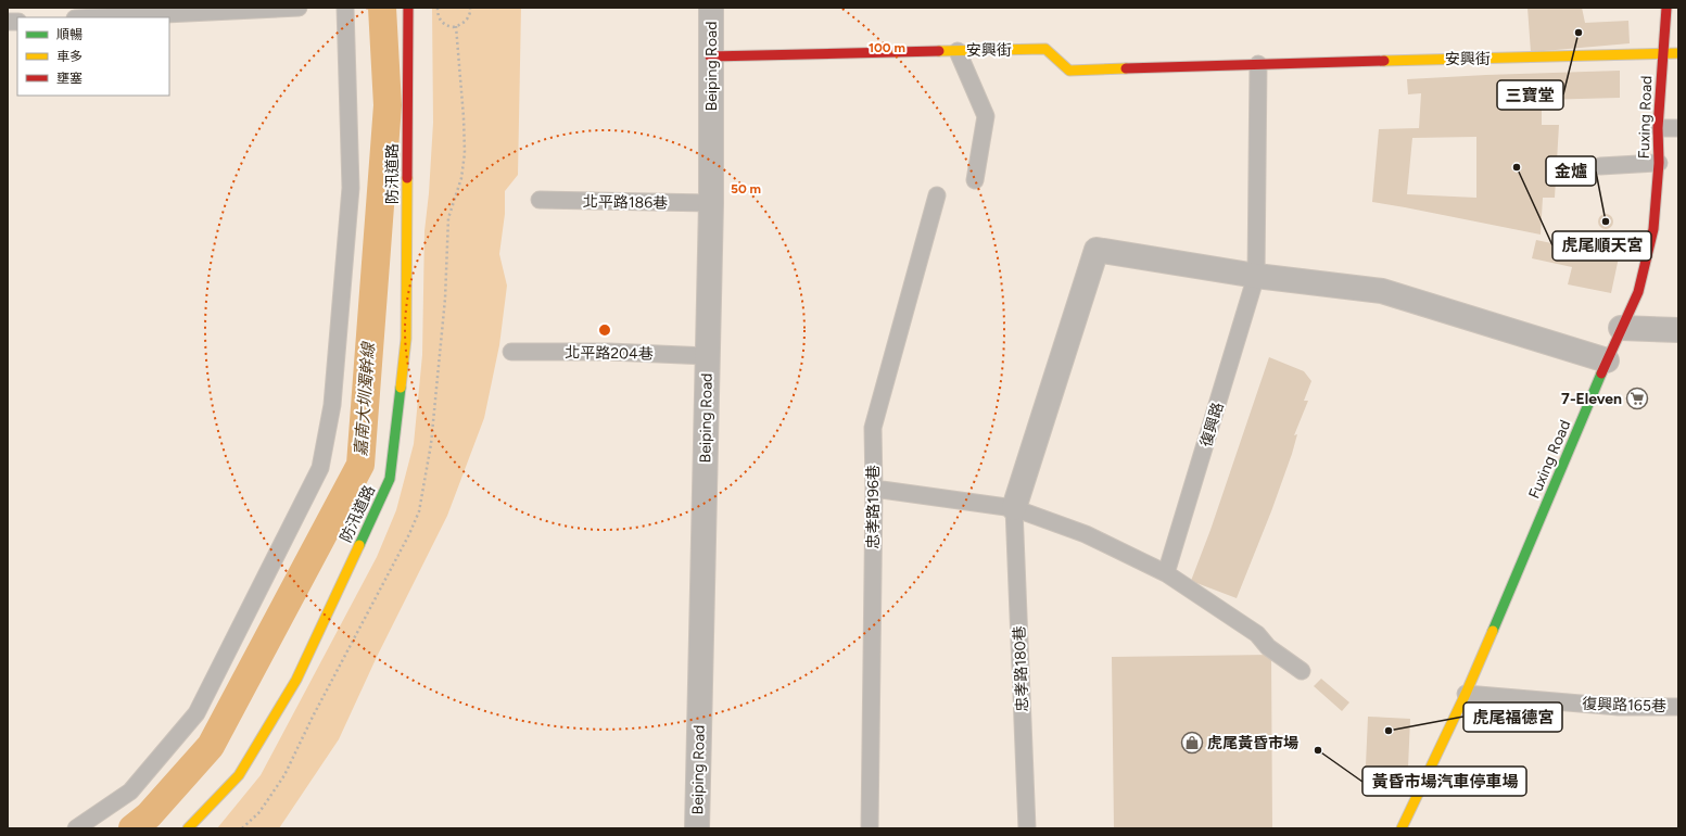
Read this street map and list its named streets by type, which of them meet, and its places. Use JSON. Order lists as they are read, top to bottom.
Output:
{
  "streets": {
    "street": [
      "安興街",
      "Beiping Road",
      "Fuxing Road",
      "防汛道路"
    ],
    "lane": [
      "北平路186巷",
      "北平路204巷",
      "復興路",
      "忠孝路196巷",
      "忠孝路180巷",
      "復興路165巷"
    ]
  },
  "crossings": [
    ["安興街", "Beiping Road"],
    ["安興街", "Fuxing Road"],
    ["Beiping Road", "北平路186巷"],
    ["Beiping Road", "北平路204巷"],
    ["Fuxing Road", "復興路165巷"]
  ],
  "water": ["嘉南大圳濁幹線"],
  "places": {
    "other": [
      "三寶堂",
      "虎尾順天宮",
      "金爐",
      "虎尾福德宮",
      "黃昏市場汽車停車場"
    ],
    "supermarket": ["7-Eleven"],
    "shop": ["虎尾黃昏市場"]
  },
  "legend": ["順暢", "車多", "壅塞"],
  "rings": ["100 m", "50 m"]
}
